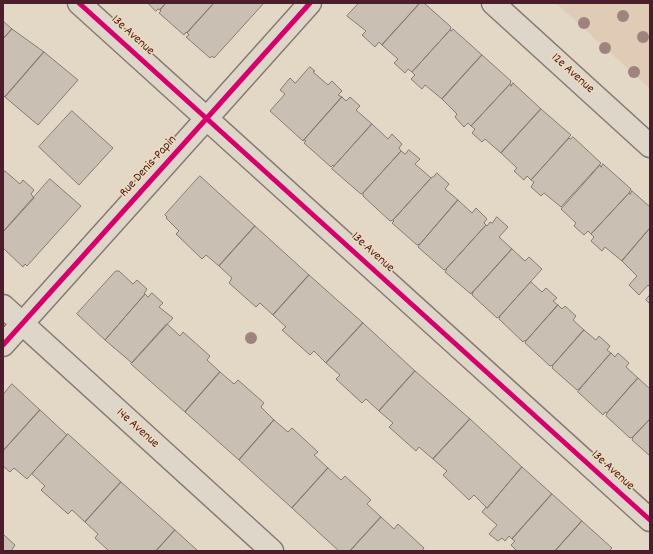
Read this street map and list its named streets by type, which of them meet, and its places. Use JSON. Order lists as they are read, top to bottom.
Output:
{
  "streets": {
    "street": [
      "13e Avenue",
      "12e Avenue",
      "Rue Denis-Papin",
      "14e Avenue"
    ]
  },
  "crossings": [
    ["13e Avenue", "Rue Denis-Papin"],
    ["Rue Denis-Papin", "14e Avenue"]
  ]
}
